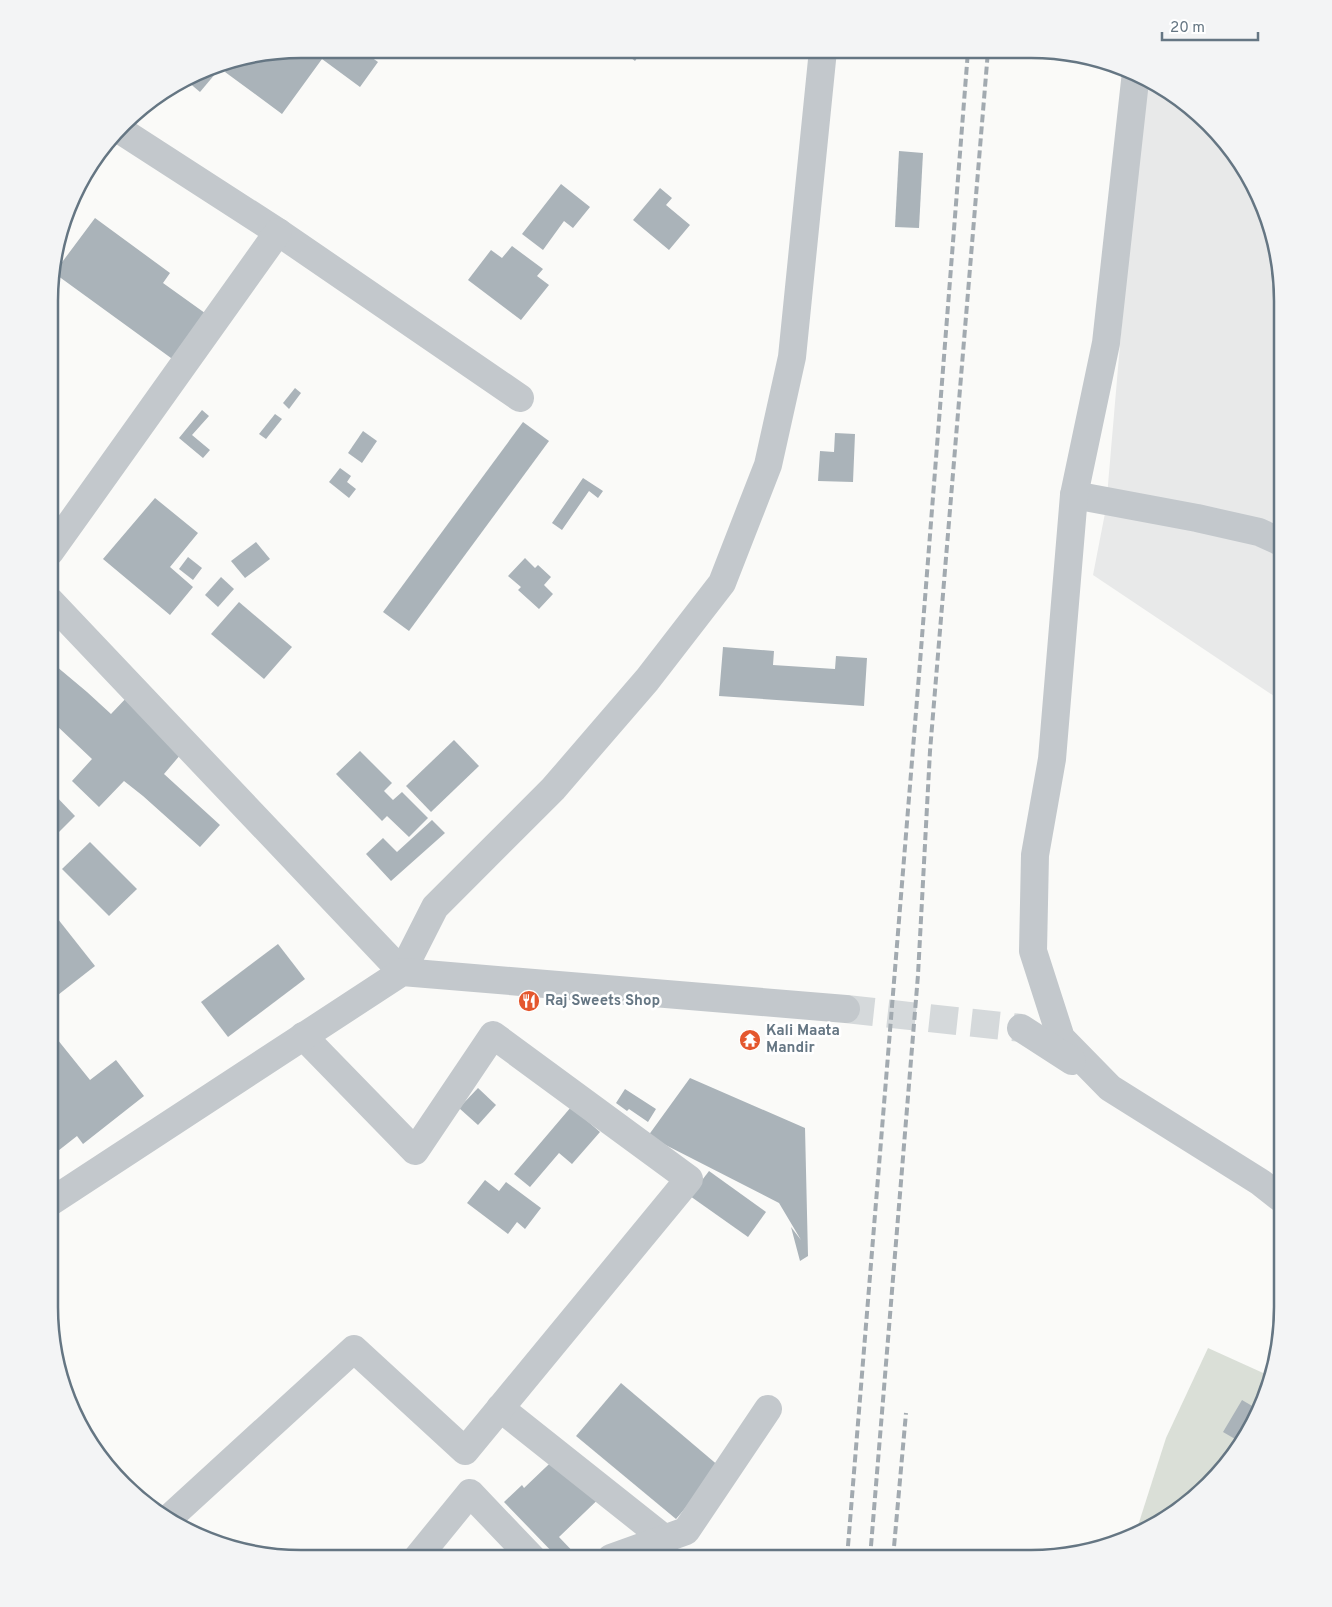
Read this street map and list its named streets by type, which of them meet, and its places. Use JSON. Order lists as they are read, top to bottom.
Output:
{
  "places": {
    "restaurant": ["Raj Sweets Shop"],
    "temple": ["Kali Maata Mandir"]
  },
  "scale_bar": "20 m"
}
